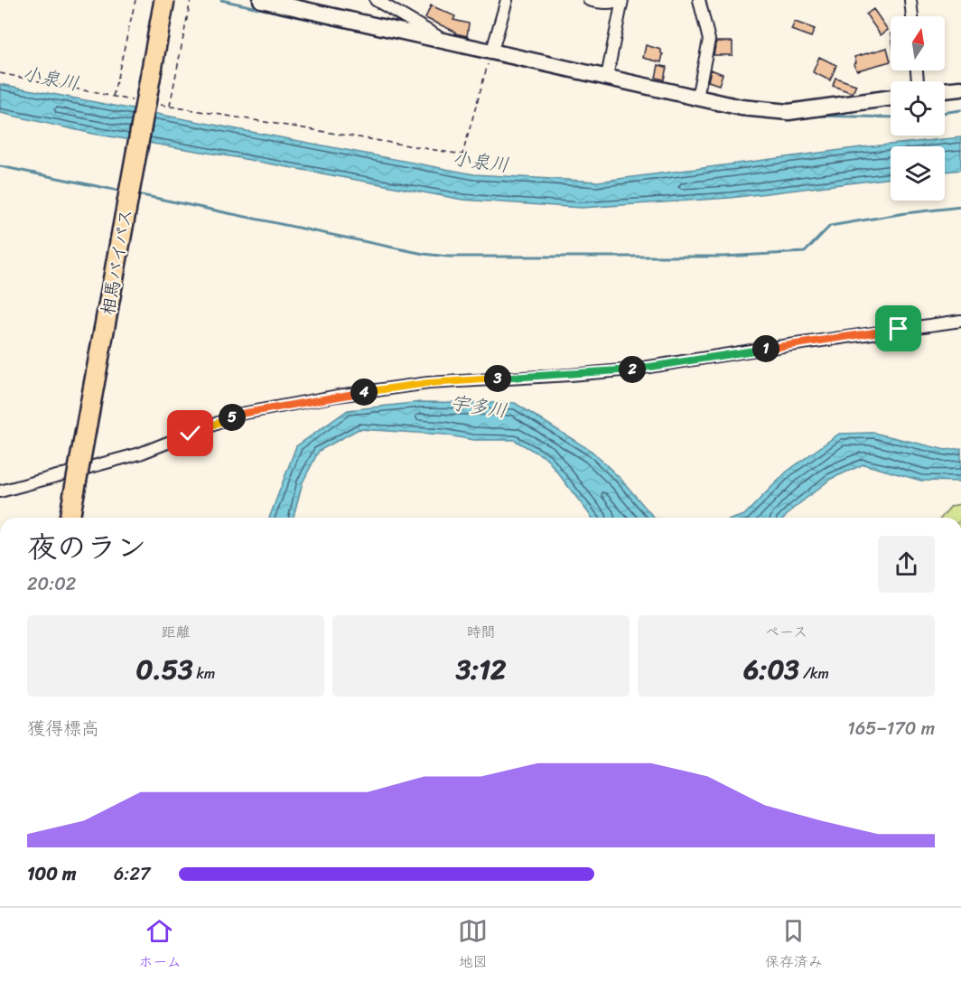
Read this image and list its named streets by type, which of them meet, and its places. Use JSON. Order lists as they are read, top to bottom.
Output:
{
  "streets": {
    "highway": ["相馬バイパス"]
  },
  "water": ["小泉川", "宇多川"],
  "north": "top",
  "page": {
    "pins": [
      "1",
      "2",
      "3",
      "4",
      "5"
    ],
    "heading": ["夜のラン", "20:02"],
    "stats": [
      ["距離", "0.53 km"],
      ["時間", "3:12"],
      ["ペース", "6:03 /km"]
    ],
    "chart": ["獲得標高", "165–170 m"],
    "list": [
      {
        "name": "100 m",
        "note": "6:27"
      }
    ],
    "tabs": ["ホーム", "地図", "保存済み"]
  }
}
